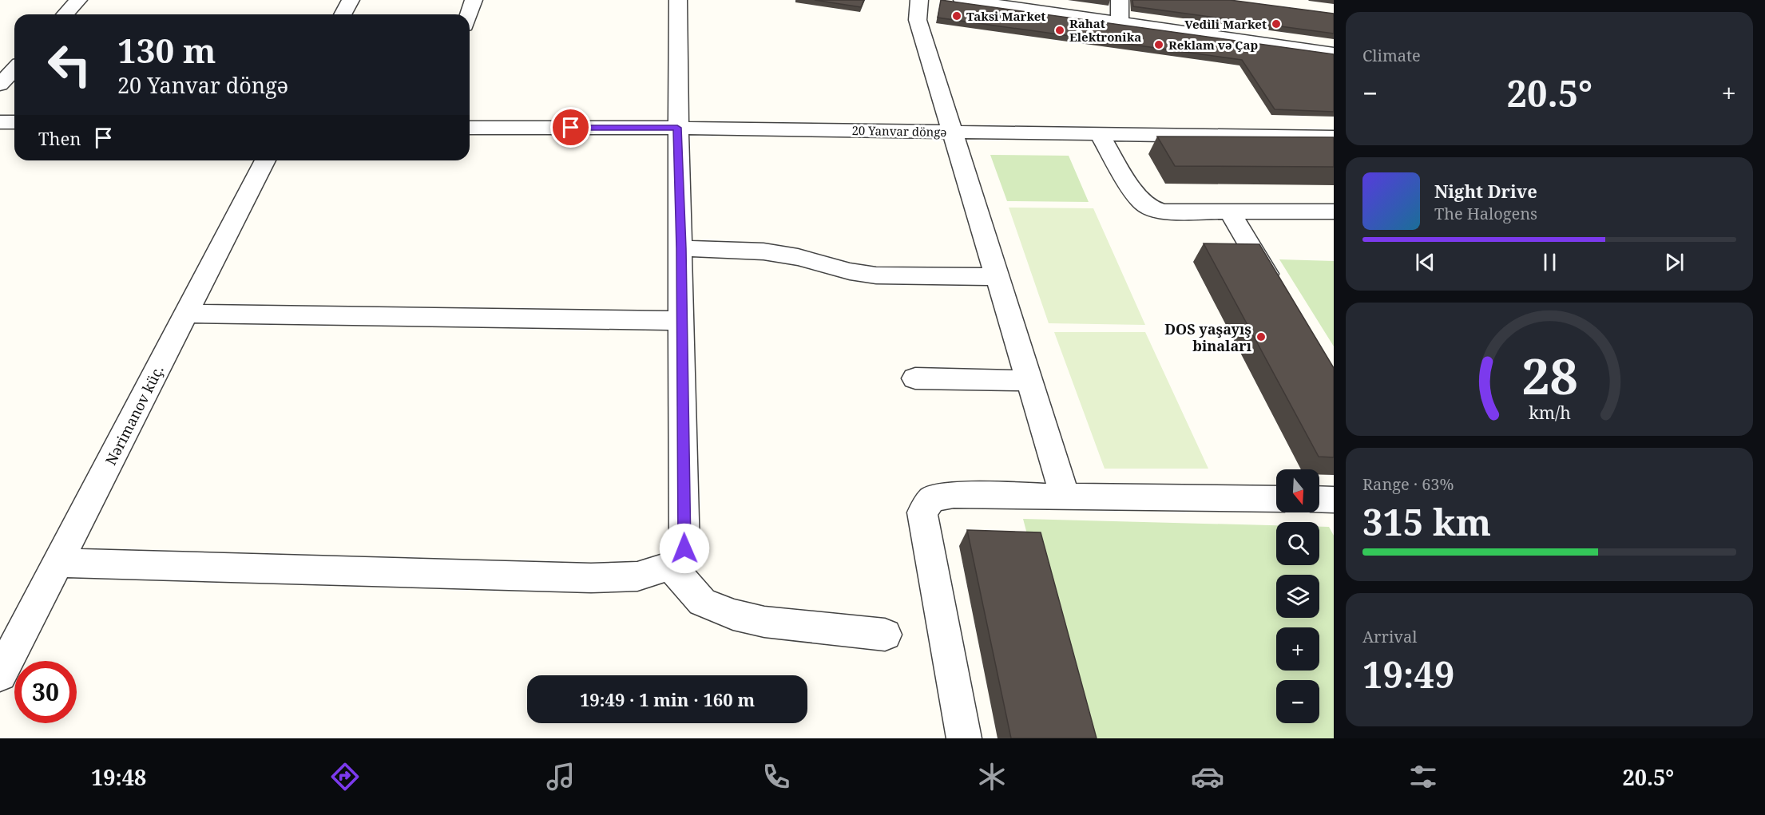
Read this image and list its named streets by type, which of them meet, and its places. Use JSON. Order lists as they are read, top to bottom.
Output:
{
  "streets": {
    "street": ["20 Yanvar döngə", "Nərimanov küç."]
  },
  "places": [
    "Taksi Market",
    "Vedili Market",
    "Rahat Elektronika",
    "Reklam və Çap",
    "DOS yaşayış binaları"
  ],
  "north": "bottom",
  "page": {
    "tile": [
      "Climate",
      ["Range · 63%", "315 km"],
      ["Arrival", "19:49"]
    ],
    "turn": ["130 m", "20 Yanvar döngə"],
    "heat": ["−", "20.5°", "+"],
    "then": "Then",
    "song": ["Night Drive", "The Halogens"],
    "map_buttons": ["+", "−"],
    "limit": "30",
    "trip": "19:49 · 1 min · 160 m",
    "tabs": ["19:48", "20.5°"],
    "gauge": ["28", "km/h"]
  }
}
